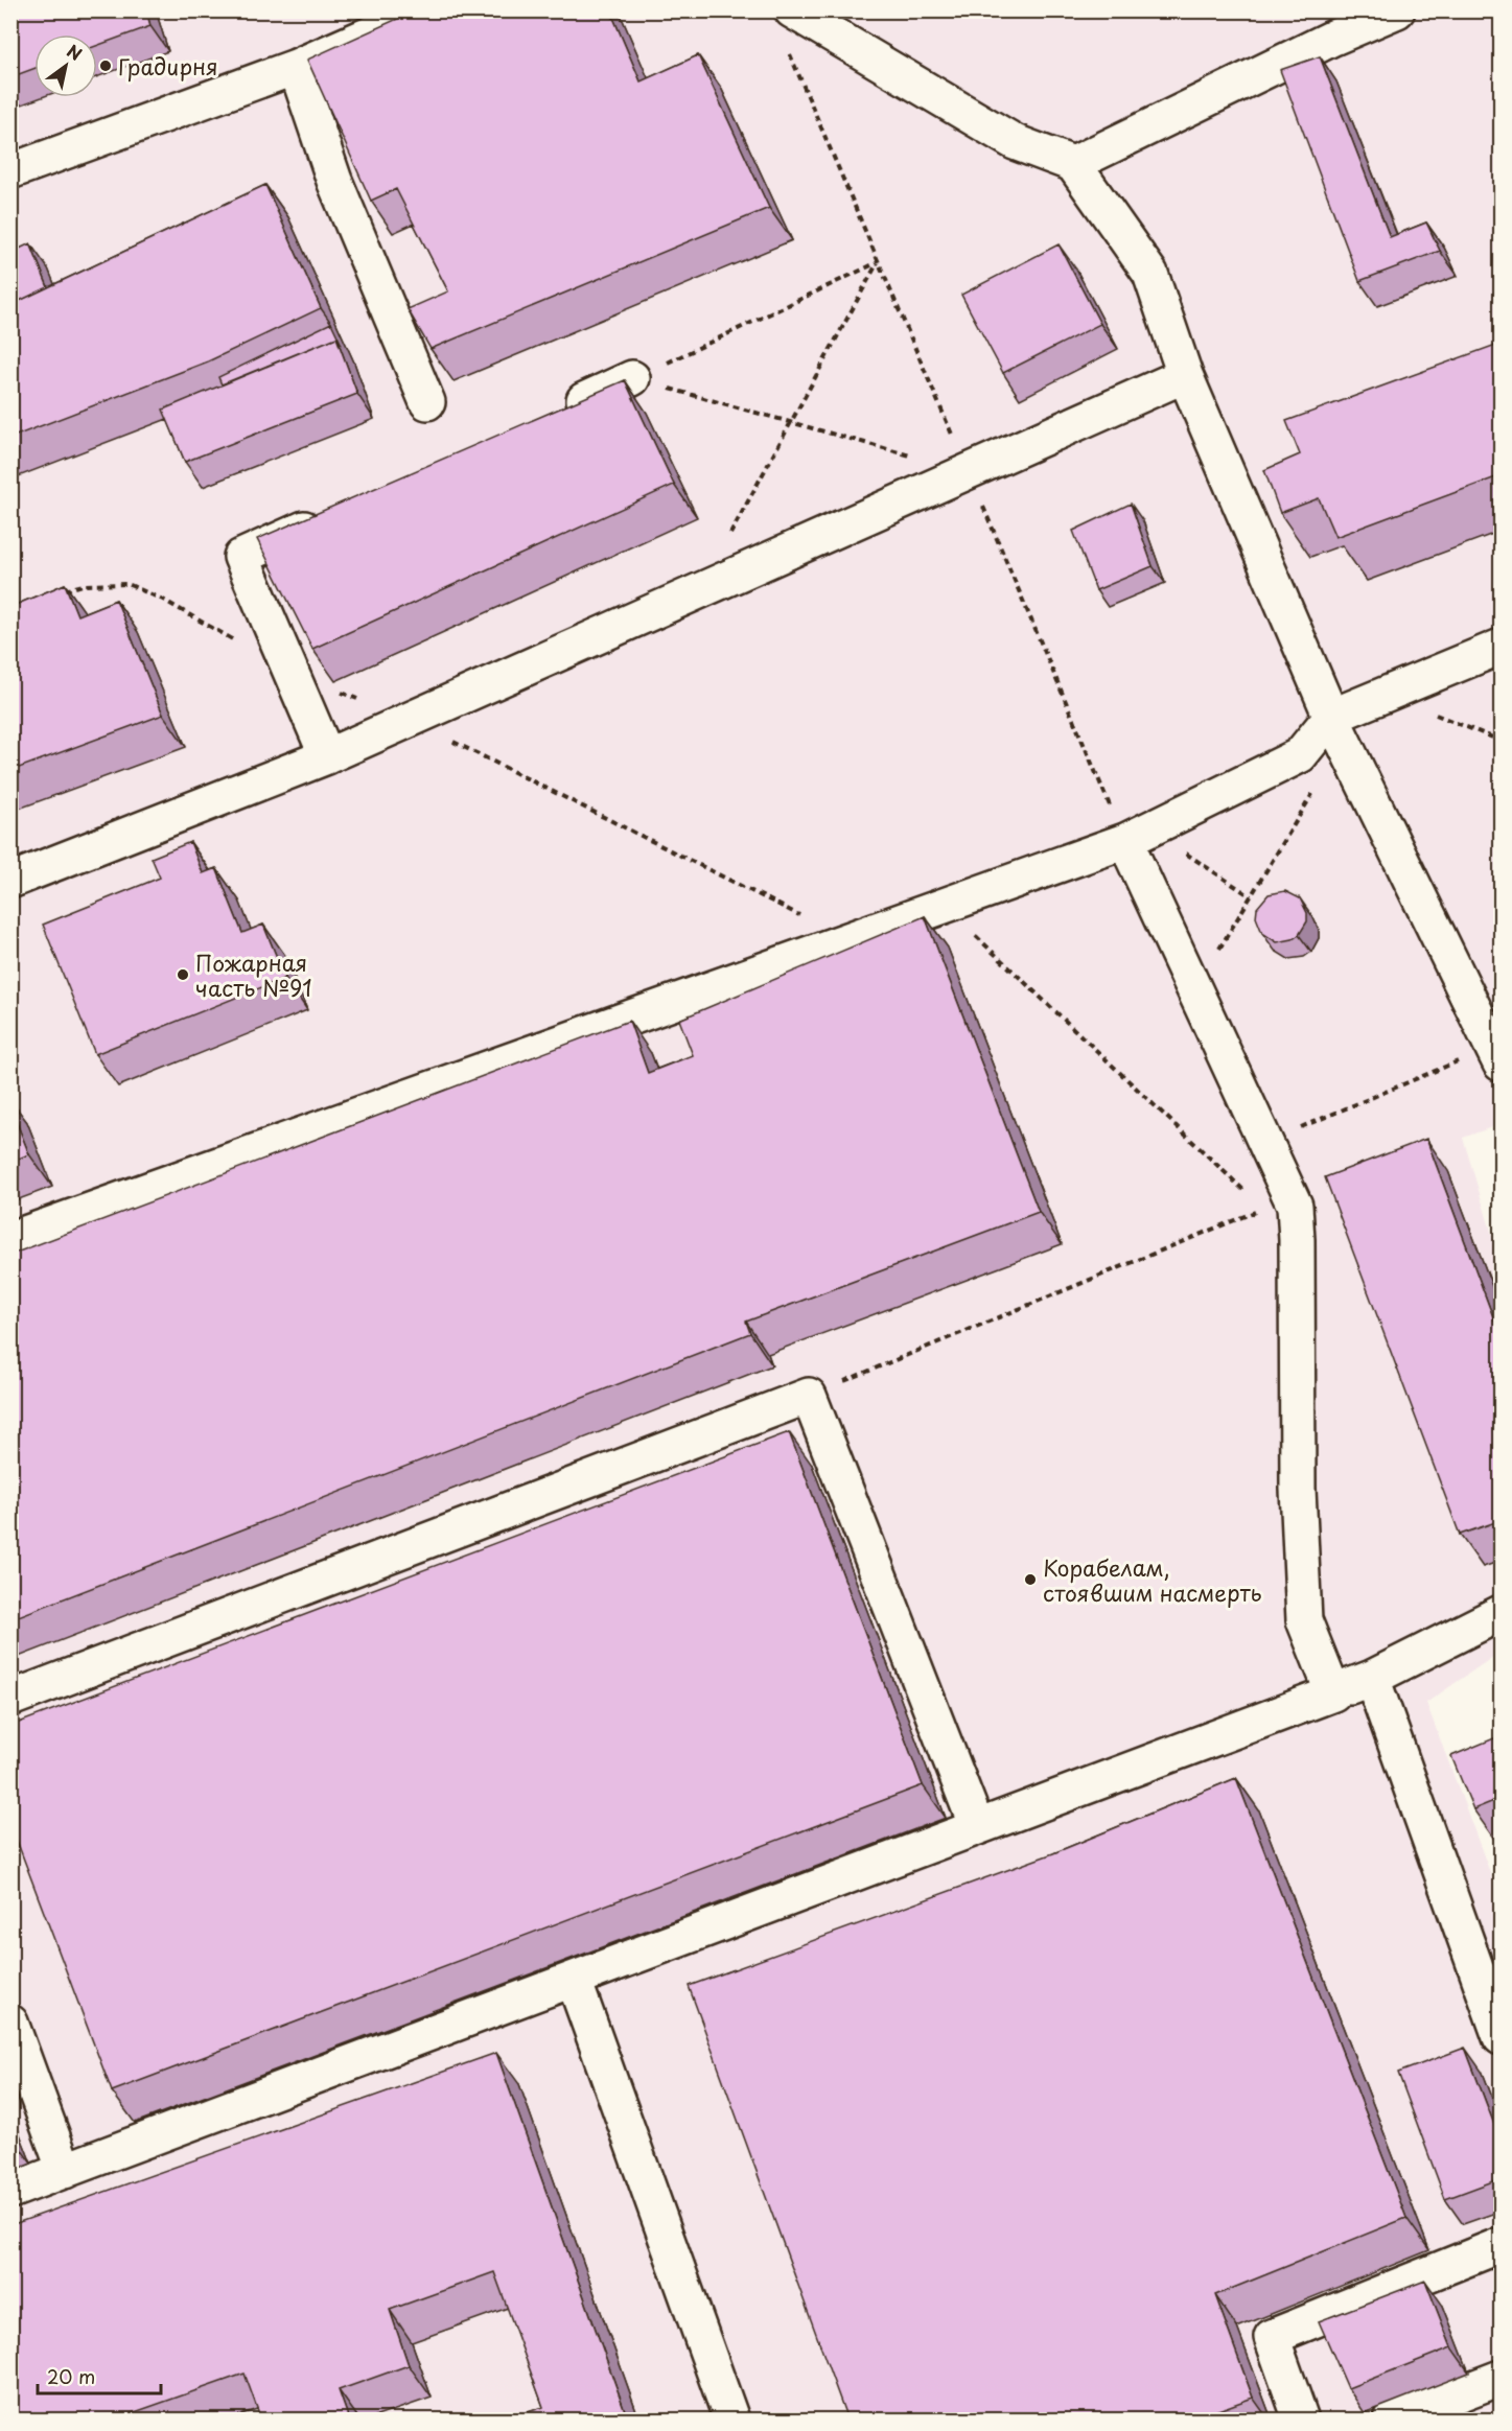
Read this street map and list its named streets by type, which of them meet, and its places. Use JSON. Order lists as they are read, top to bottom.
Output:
{
  "places": ["Градирня", "Пожарная часть №91", "Корабелам, стоявшим насмерть"],
  "scale_bar": "20 m",
  "north": "top right"
}
